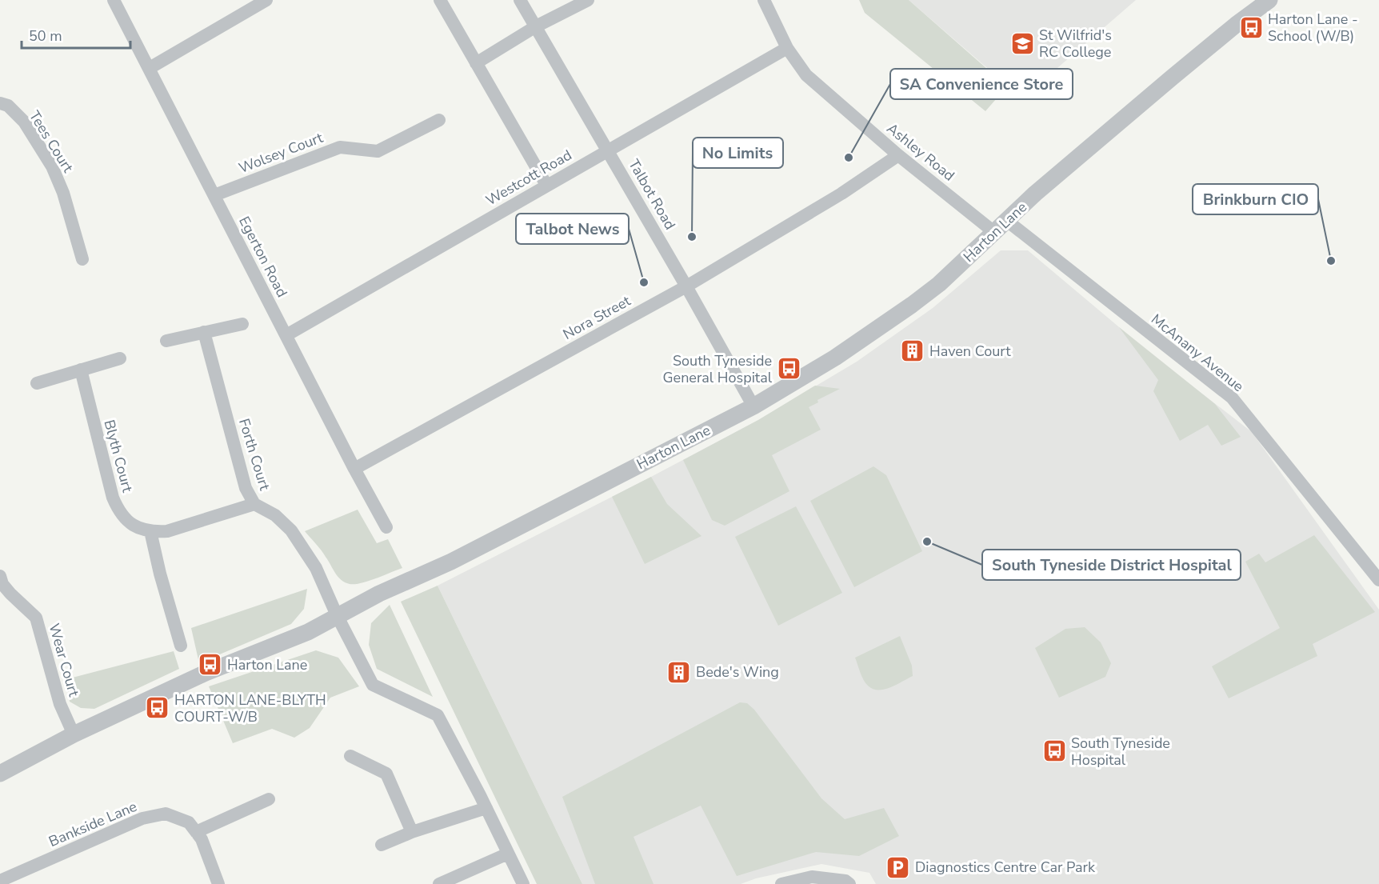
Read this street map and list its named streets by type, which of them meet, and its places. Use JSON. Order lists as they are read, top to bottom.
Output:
{
  "streets": {
    "street": [
      "Tees Court",
      "Ashley Road",
      "Wolsey Court",
      "Westcott Road",
      "Talbot Road",
      "Harton Lane",
      "Egerton Road",
      "Nora Street",
      "McAnany Avenue",
      "Forth Court",
      "Blyth Court",
      "Wear Court",
      "Bankside Lane"
    ]
  },
  "crossings": [
    ["Ashley Road", "Westcott Road"],
    ["Ashley Road", "Harton Lane"],
    ["Ashley Road", "Nora Street"],
    ["Ashley Road", "McAnany Avenue"],
    ["Wolsey Court", "Egerton Road"],
    ["Westcott Road", "Talbot Road"],
    ["Westcott Road", "Egerton Road"],
    ["Talbot Road", "Harton Lane"],
    ["Talbot Road", "Nora Street"],
    ["Harton Lane", "McAnany Avenue"],
    ["Harton Lane", "Forth Court"],
    ["Harton Lane", "Wear Court"],
    ["Egerton Road", "Nora Street"],
    ["Forth Court", "Blyth Court"]
  ],
  "places": {
    "bus stop": [
      "Harton Lane - School (W/B)",
      "South Tyneside General Hospital",
      "Harton Lane",
      "HARTON LANE-BLYTH COURT-W/B",
      "South Tyneside Hospital"
    ],
    "school or university": ["St Wilfrid's RC College"],
    "other": [
      "SA Convenience Store",
      "No Limits",
      "Brinkburn CIO",
      "Talbot News",
      "South Tyneside District Hospital"
    ],
    "building": ["Haven Court", "Bede's Wing"],
    "parking": ["Diagnostics Centre Car Park"]
  },
  "scale_bar": "50 m"
}
